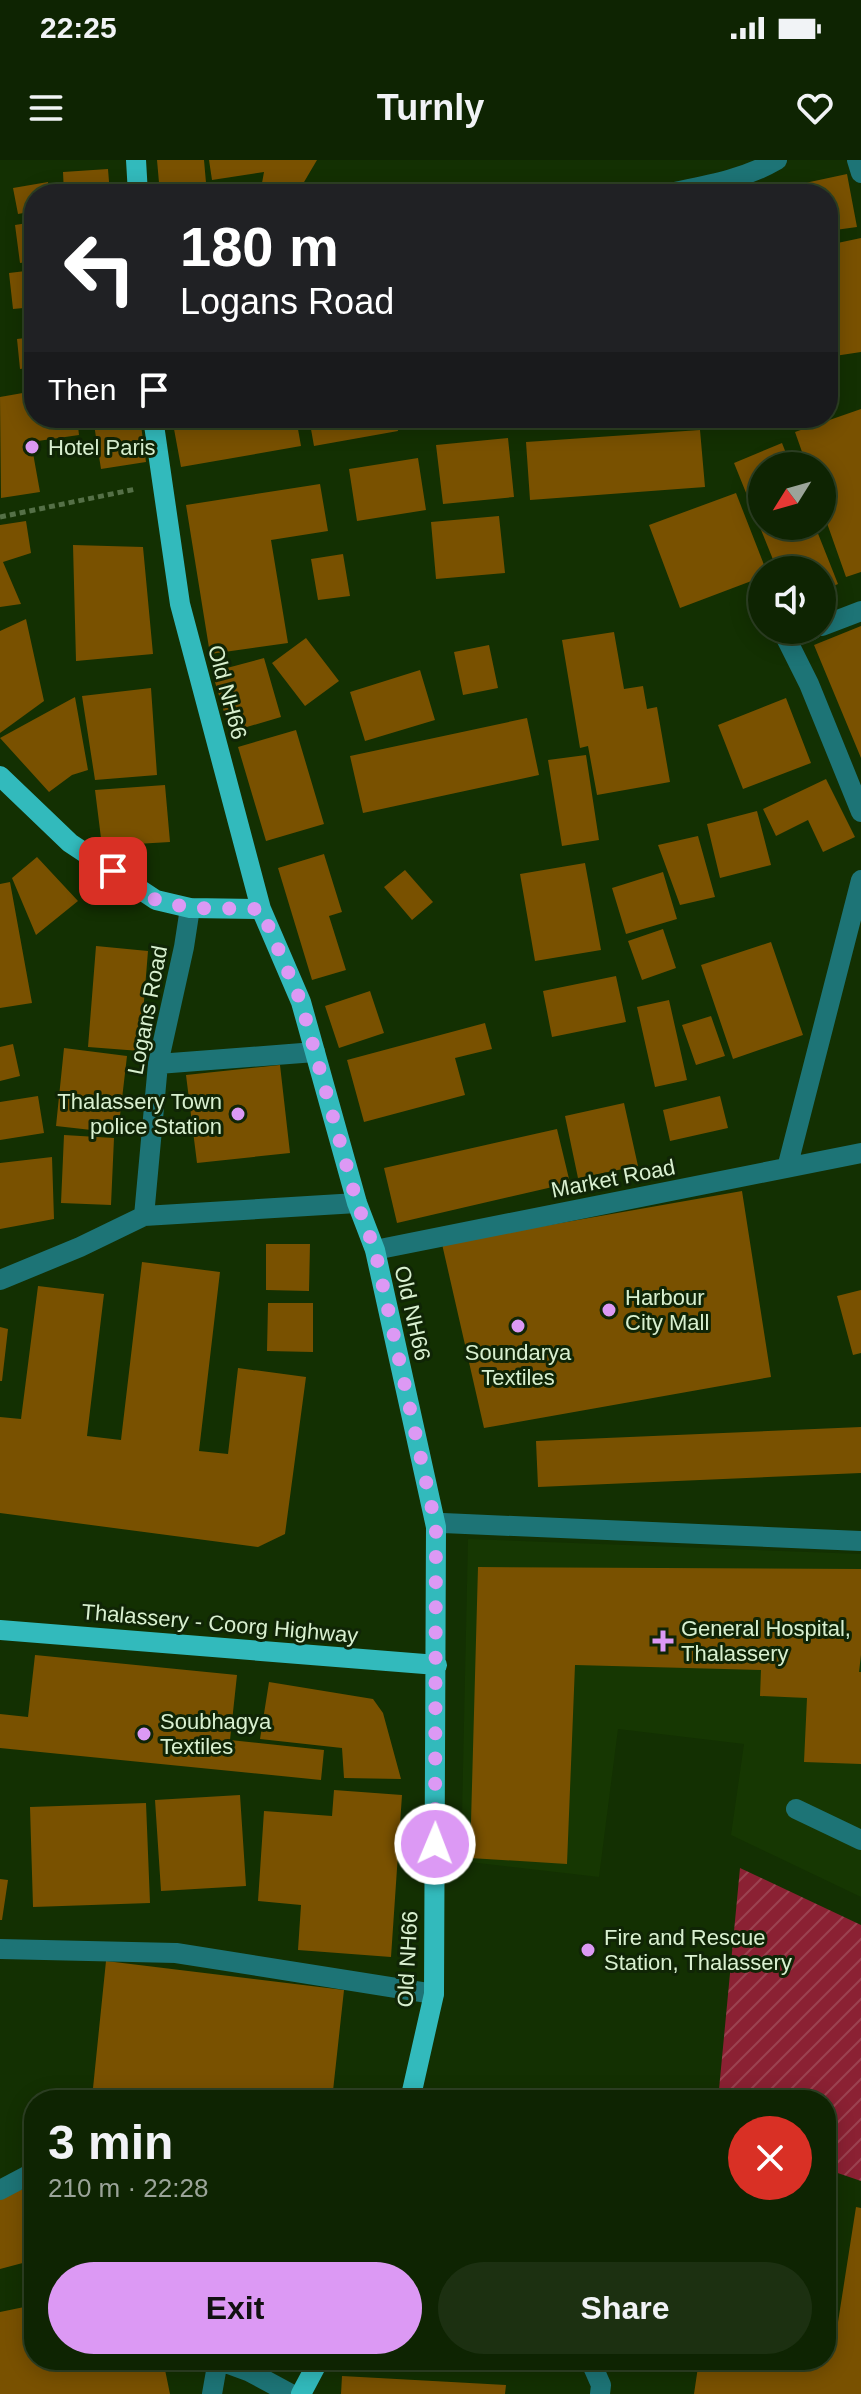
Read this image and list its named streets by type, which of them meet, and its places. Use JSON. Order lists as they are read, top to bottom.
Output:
{
  "streets": {
    "main road": ["Old NH66", "Thalassery - Coorg Highway"],
    "street": ["Logans Road", "Market Road"]
  },
  "crossings": [
    ["Old NH66", "Market Road"],
    ["Old NH66", "Thalassery - Coorg Highway"]
  ],
  "places": {
    "other": [
      "Hotel Paris",
      "Thalassery Town police Station",
      "Harbour City Mall",
      "Soundarya Textiles",
      "Soubhagya Textiles",
      "Fire and Rescue Station, Thalassery"
    ],
    "health": ["General Hospital, Thalassery"]
  },
  "north": "bottom left",
  "page": {
    "status": "22:25",
    "header": "Turnly",
    "turn": ["180 m", "Logans Road"],
    "then": "Then",
    "heading": ["3 min", "210 m · 22:28"],
    "buttons": ["Exit", "Share"]
  }
}
